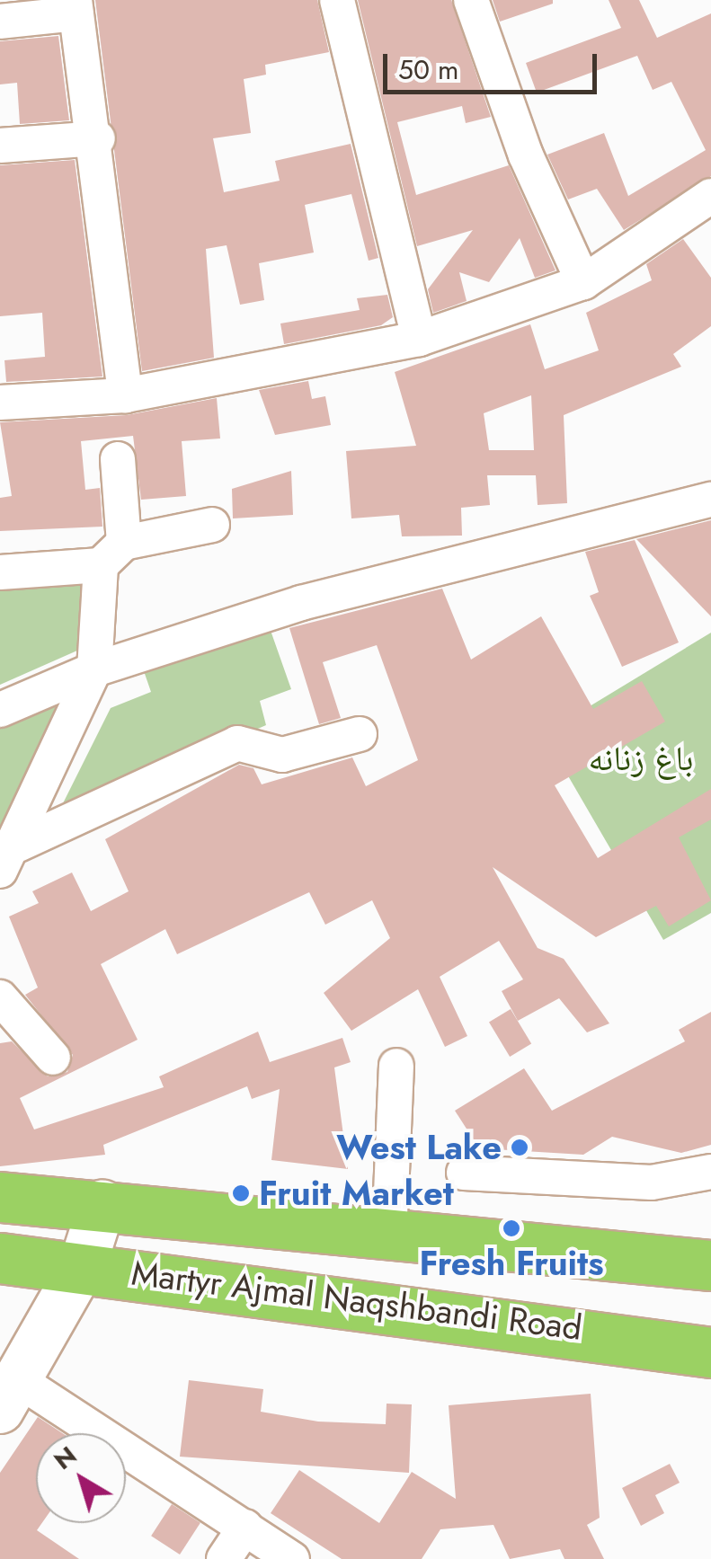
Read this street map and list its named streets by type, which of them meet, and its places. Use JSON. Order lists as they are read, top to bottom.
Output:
{
  "streets": {
    "highway": ["Martyr Ajmal Naqshbandi Road"]
  },
  "parks": ["باغ زنانه"],
  "places": ["West Lake", "Fruit Market", "Fresh Fruits"],
  "scale_bar": "50 m",
  "north": "top left"
}
